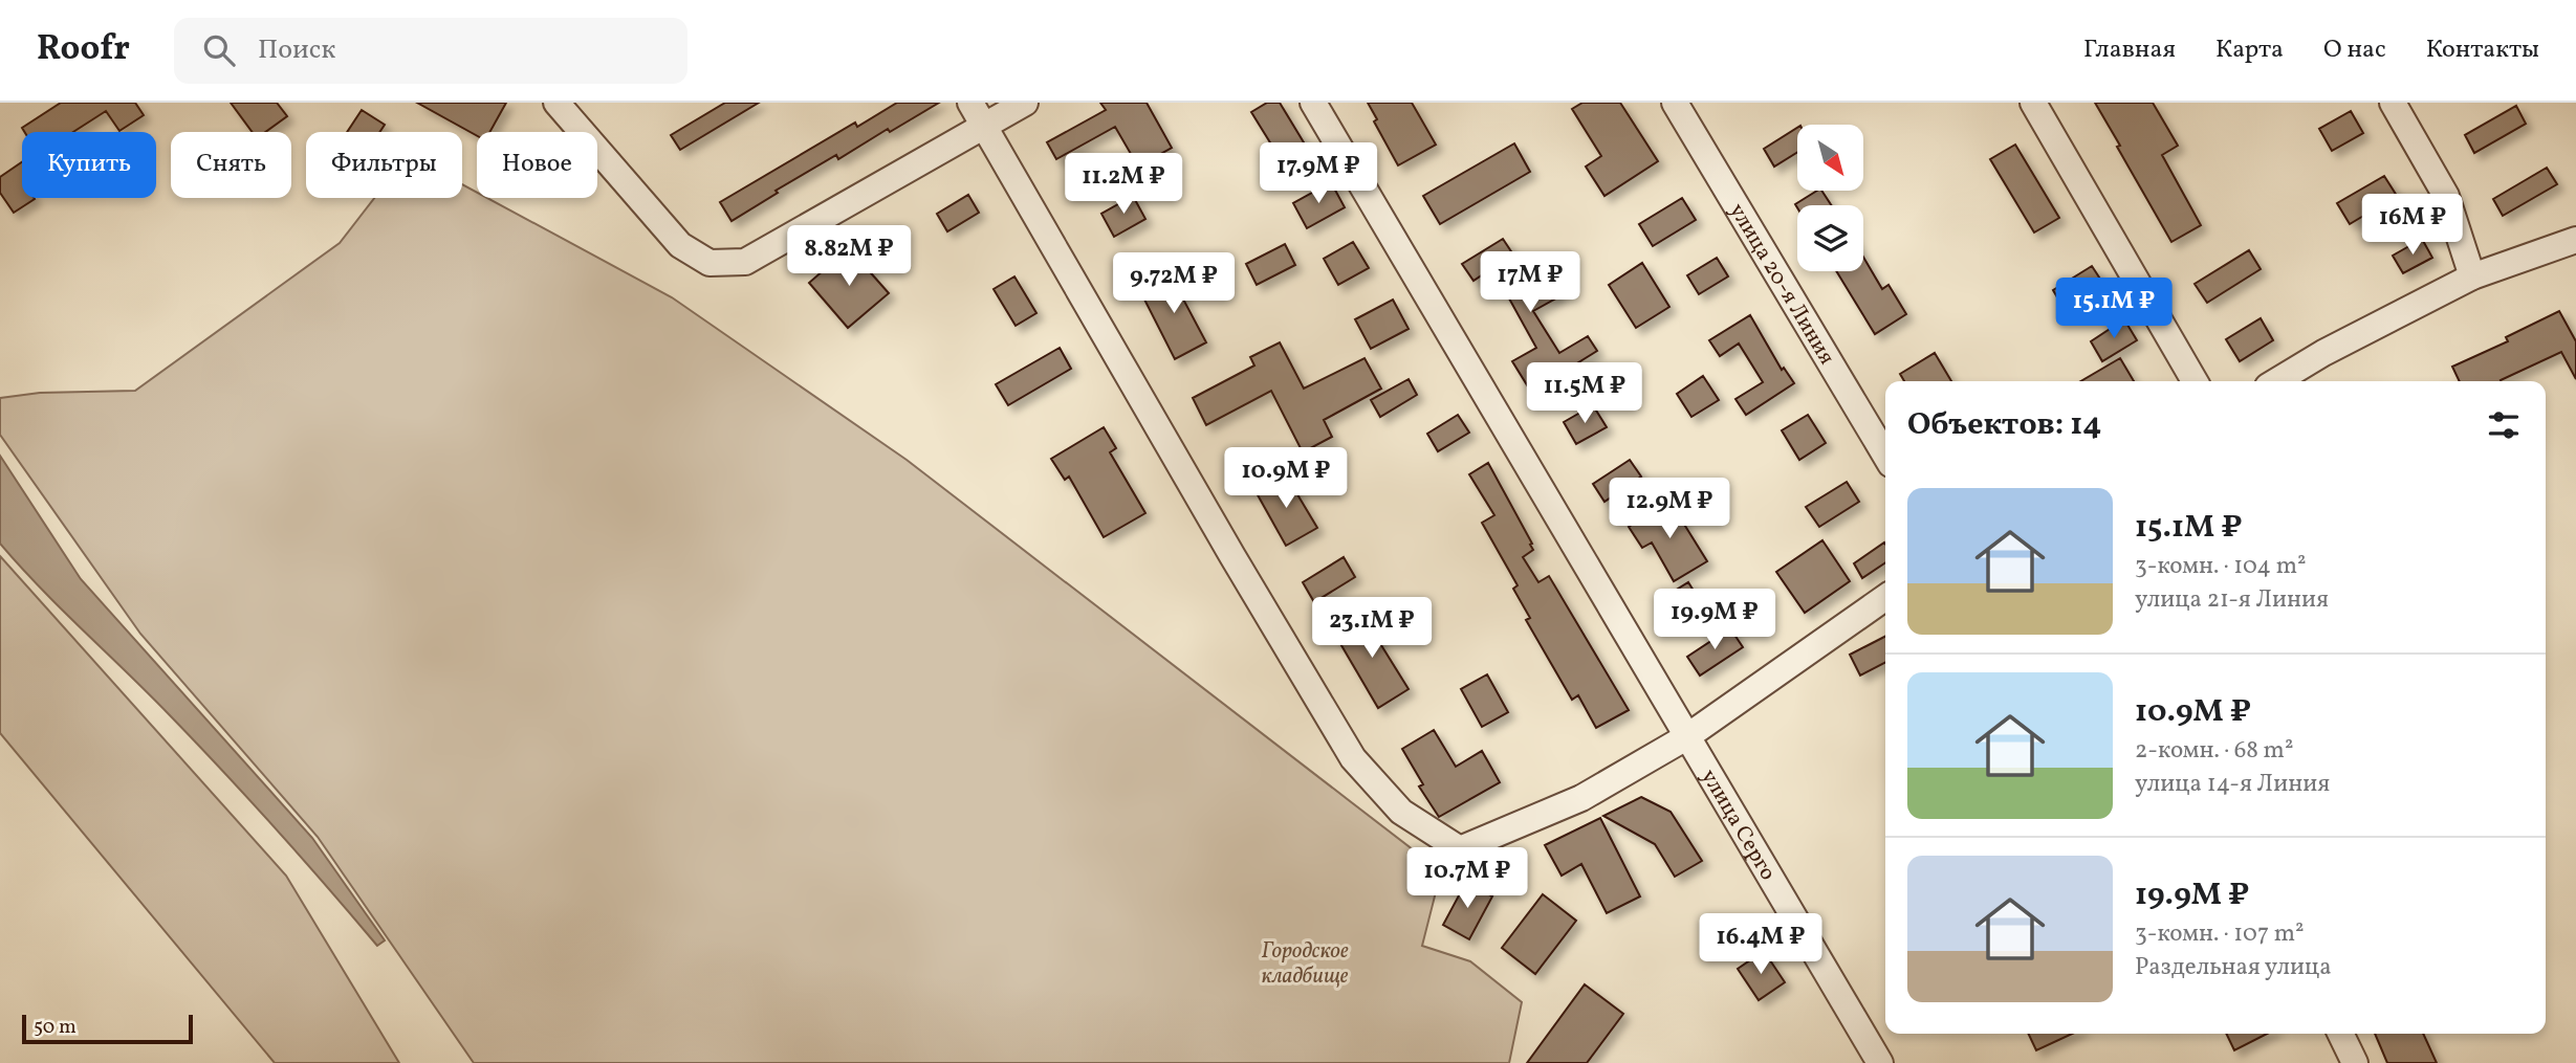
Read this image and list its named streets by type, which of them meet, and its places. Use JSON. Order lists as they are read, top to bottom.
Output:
{
  "streets": {
    "street": ["улица 20-я Линия", "улица Серго"]
  },
  "parks": ["Городское кладбище"],
  "scale_bar": "50 m",
  "north": "bottom right",
  "page": {
    "header": "Roofr",
    "search": "Поиск",
    "nav": [
      "Главная",
      "Карта",
      "О нас",
      "Контакты"
    ],
    "chip": [
      "Купить",
      "Снять",
      "Фильтры",
      "Новое"
    ],
    "price": [
      "17.9M ₽",
      "11.2M ₽",
      "16M ₽",
      "8.82M ₽",
      "17M ₽",
      "9.72M ₽",
      "15.1M ₽",
      "11.5M ₽",
      "10.9M ₽",
      "12.9M ₽",
      "19.9M ₽",
      "23.1M ₽",
      "10.7M ₽",
      "16.4M ₽"
    ],
    "heading": "Объектов: 14",
    "list": [
      {
        "name": "15.1M ₽",
        "note": "3-комн. · 104 m² · улица 21-я Линия"
      },
      {
        "name": "10.9M ₽",
        "note": "2-комн. · 68 m² · улица 14-я Линия"
      },
      {
        "name": "19.9M ₽",
        "note": "3-комн. · 107 m² · Раздельная улица"
      }
    ],
    "scale": "50 m"
  }
}
